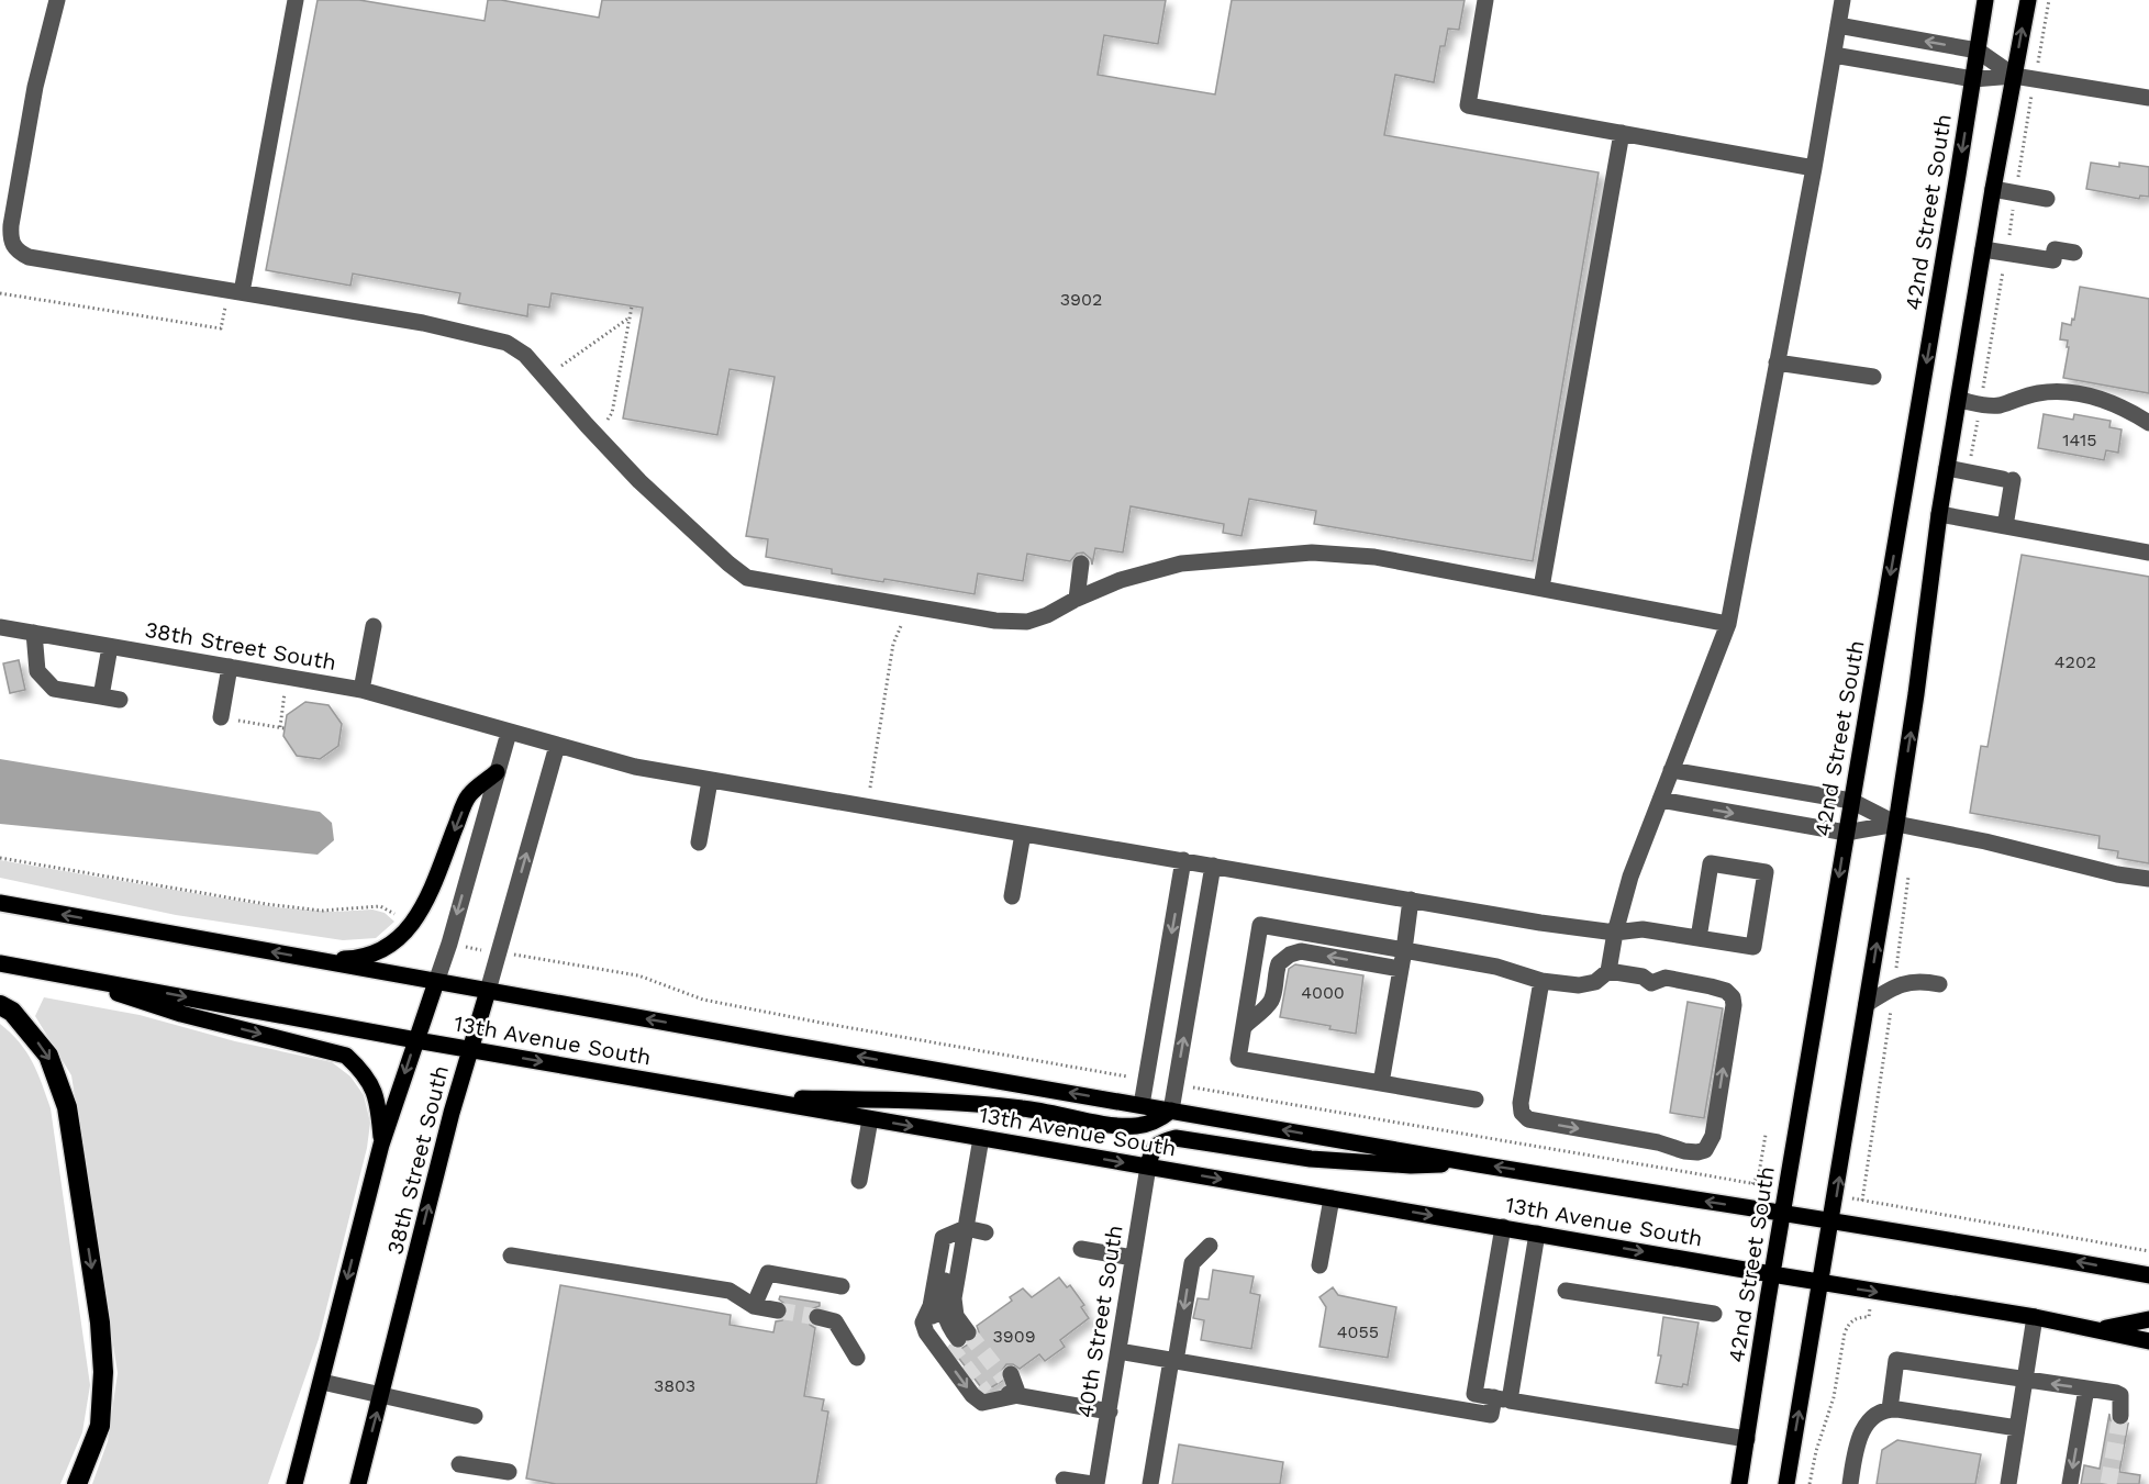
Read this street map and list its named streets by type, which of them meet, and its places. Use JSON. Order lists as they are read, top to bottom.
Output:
{
  "streets": {
    "main road": ["42nd Street South", "38th Street South", "13th Avenue South"],
    "street": ["40th Street South"]
  },
  "crossings": [
    ["42nd Street South", "13th Avenue South"],
    ["38th Street South", "13th Avenue South"],
    ["13th Avenue South", "40th Street South"]
  ],
  "house_numbers": [
    "3902",
    "1415",
    "4202",
    "4000",
    "4055",
    "3909",
    "3803"
  ]
}
